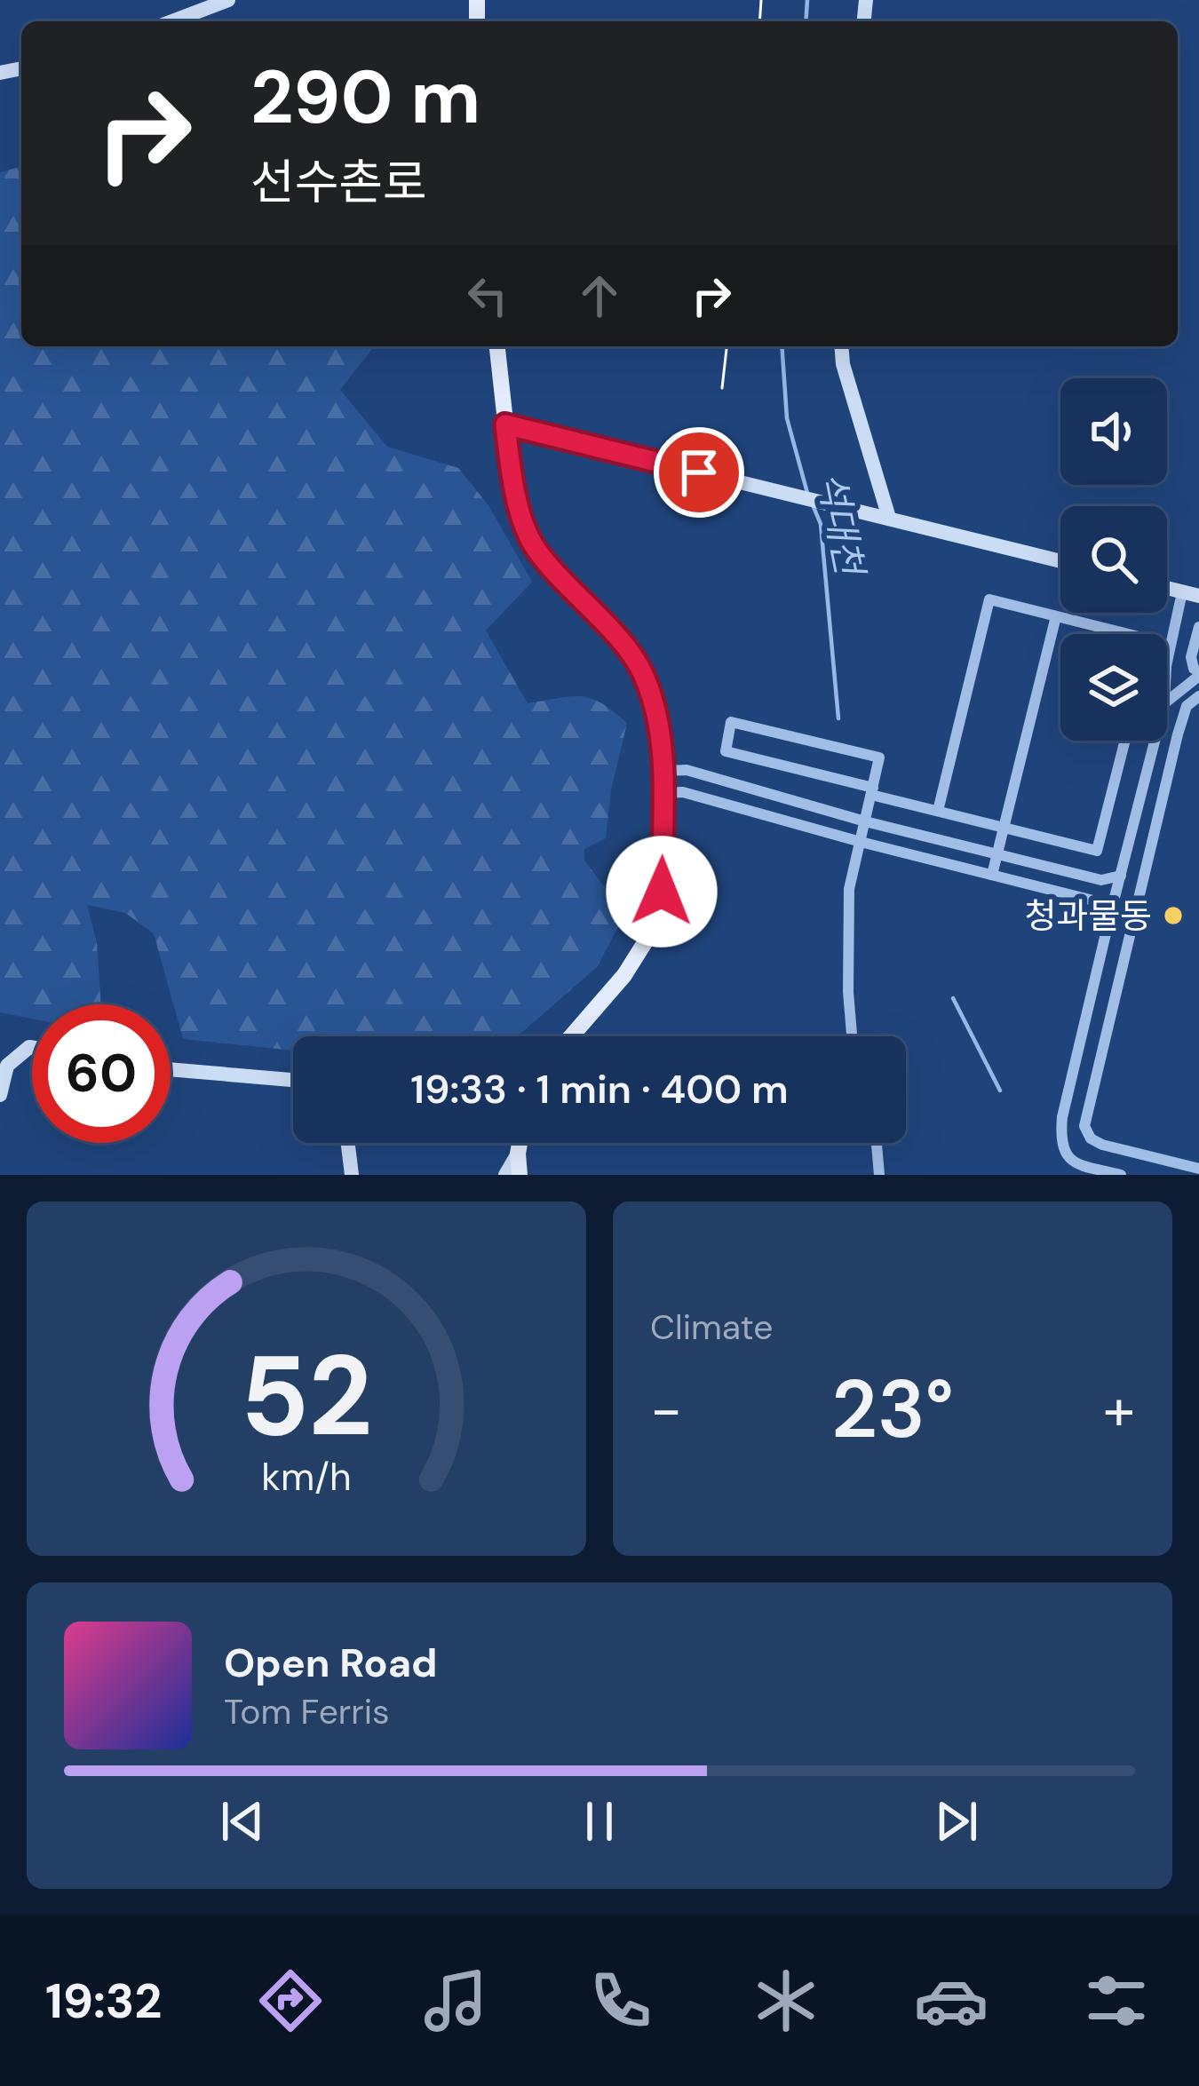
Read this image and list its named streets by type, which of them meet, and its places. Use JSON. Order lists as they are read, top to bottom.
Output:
{
  "water": ["석대천"],
  "places": ["청과물동"],
  "page": {
    "turn": ["290 m", "선수촌로"],
    "limit": "60",
    "trip": "19:33 · 1 min · 400 m",
    "tile": "Climate",
    "heat": ["−", "23°", "+"],
    "song": ["Open Road", "Tom Ferris"],
    "tabs": "19:32",
    "gauge": ["52", "km/h"]
  }
}
